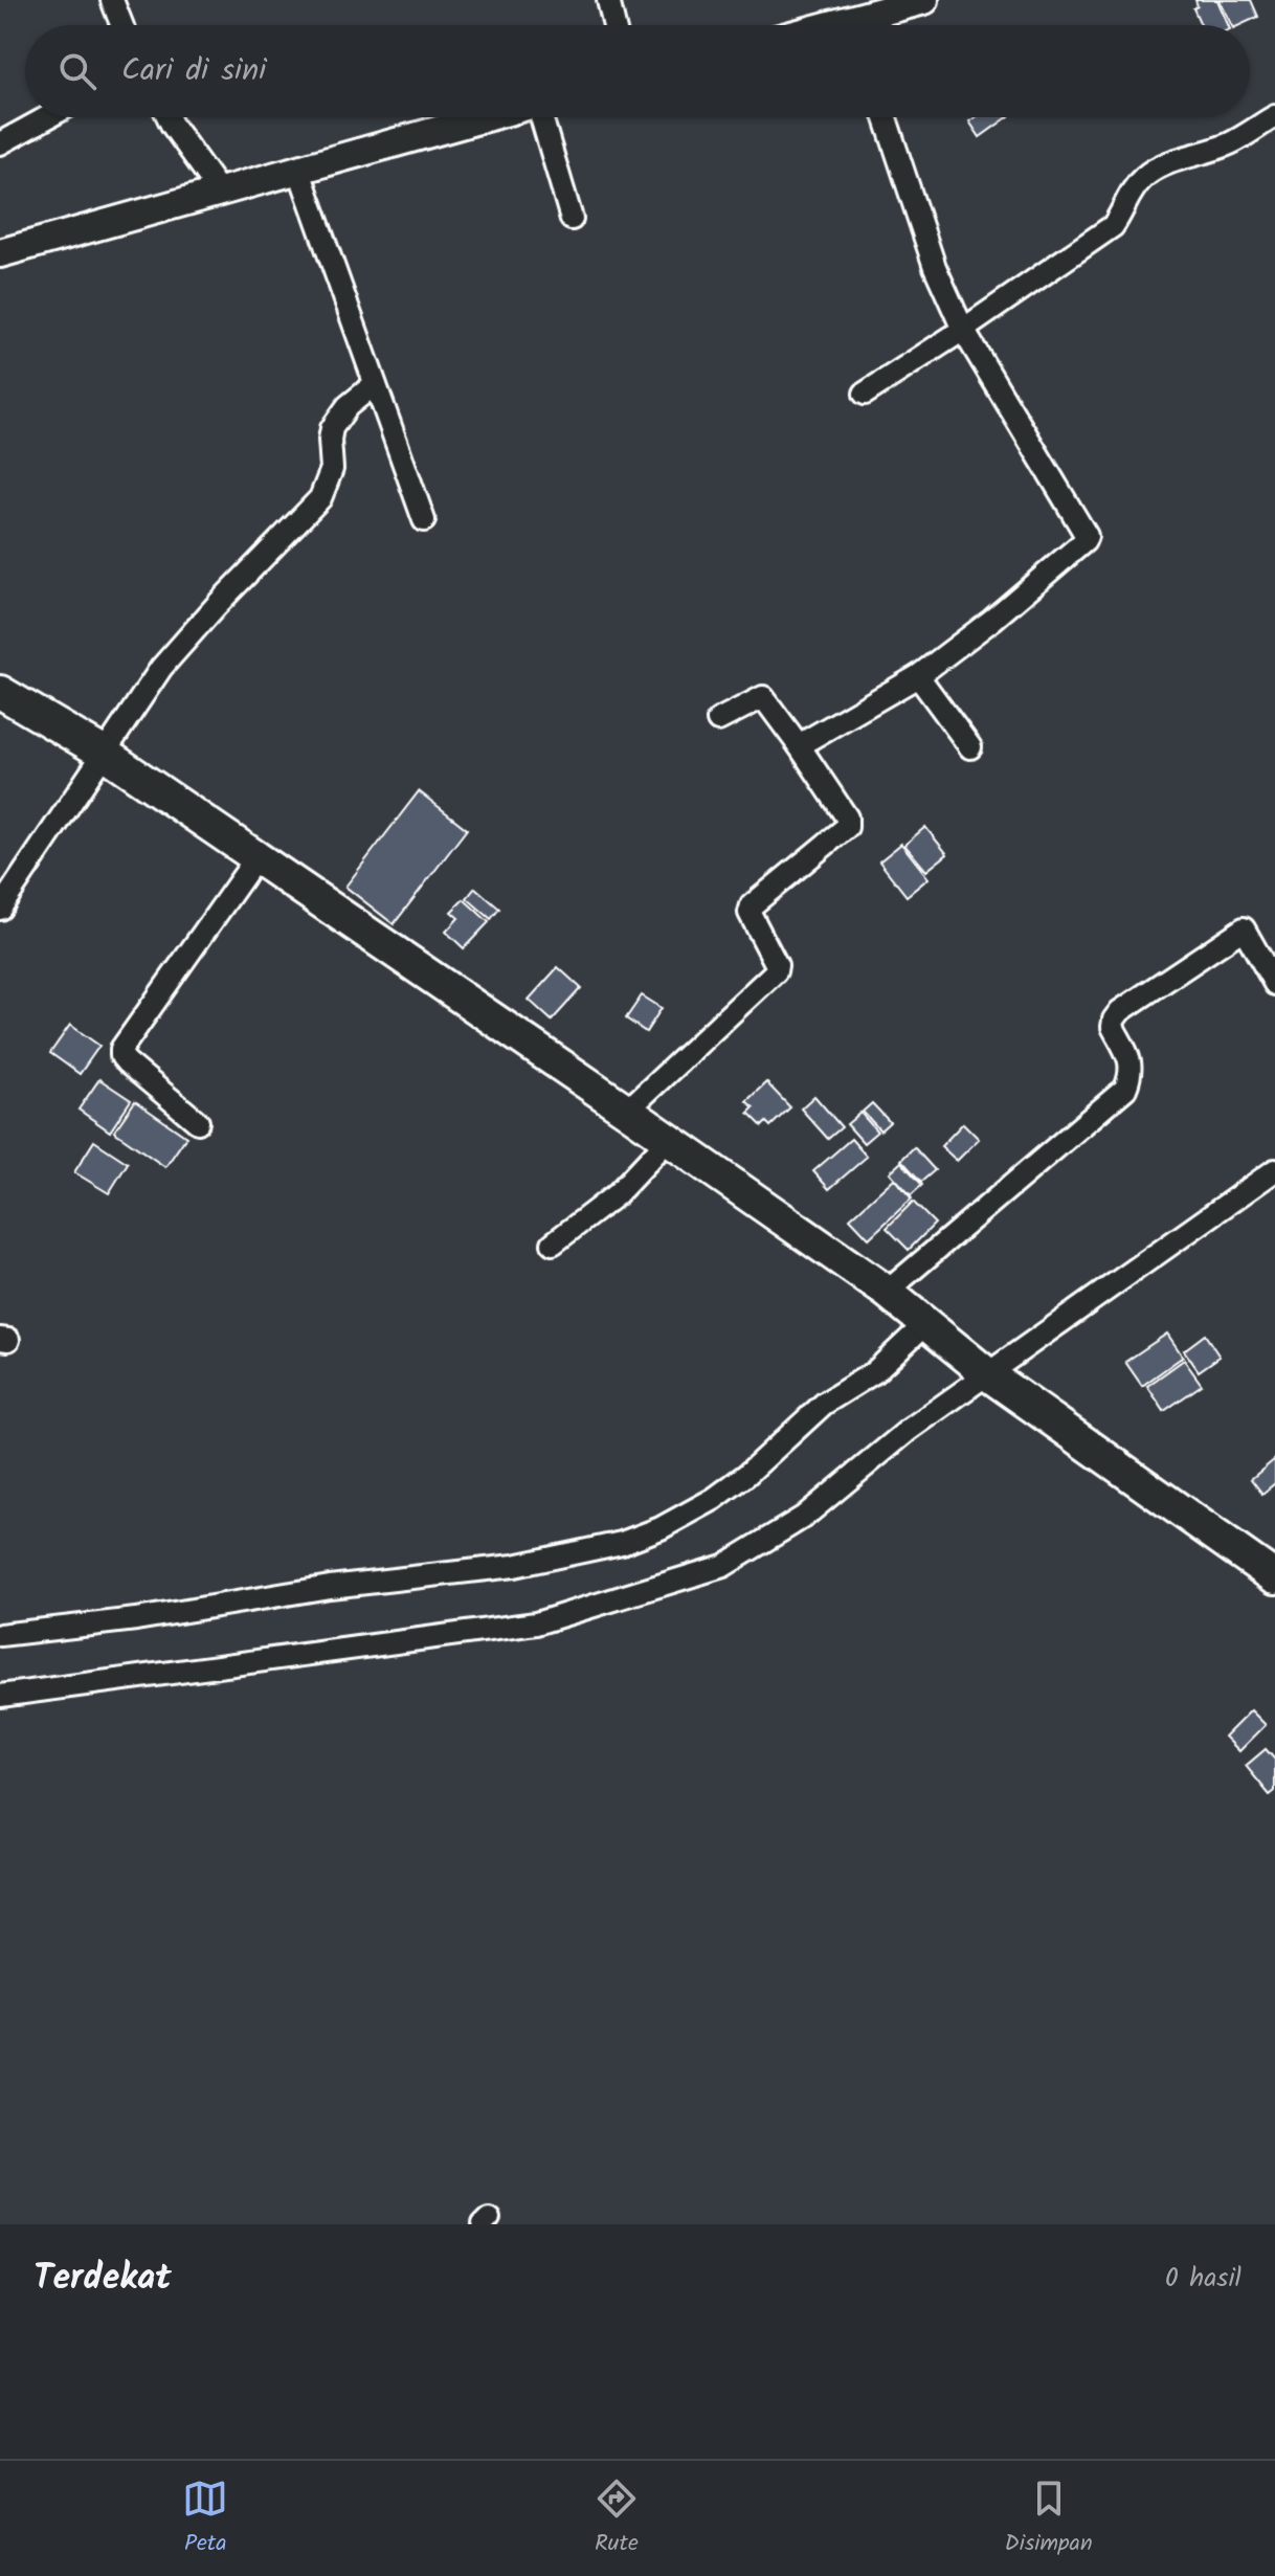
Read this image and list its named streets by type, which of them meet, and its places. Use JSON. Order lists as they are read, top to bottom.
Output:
{
  "page": {
    "search": "Cari di sini",
    "heading": ["Terdekat", "0 hasil"],
    "nav": ["Peta", "Rute", "Disimpan"]
  }
}
